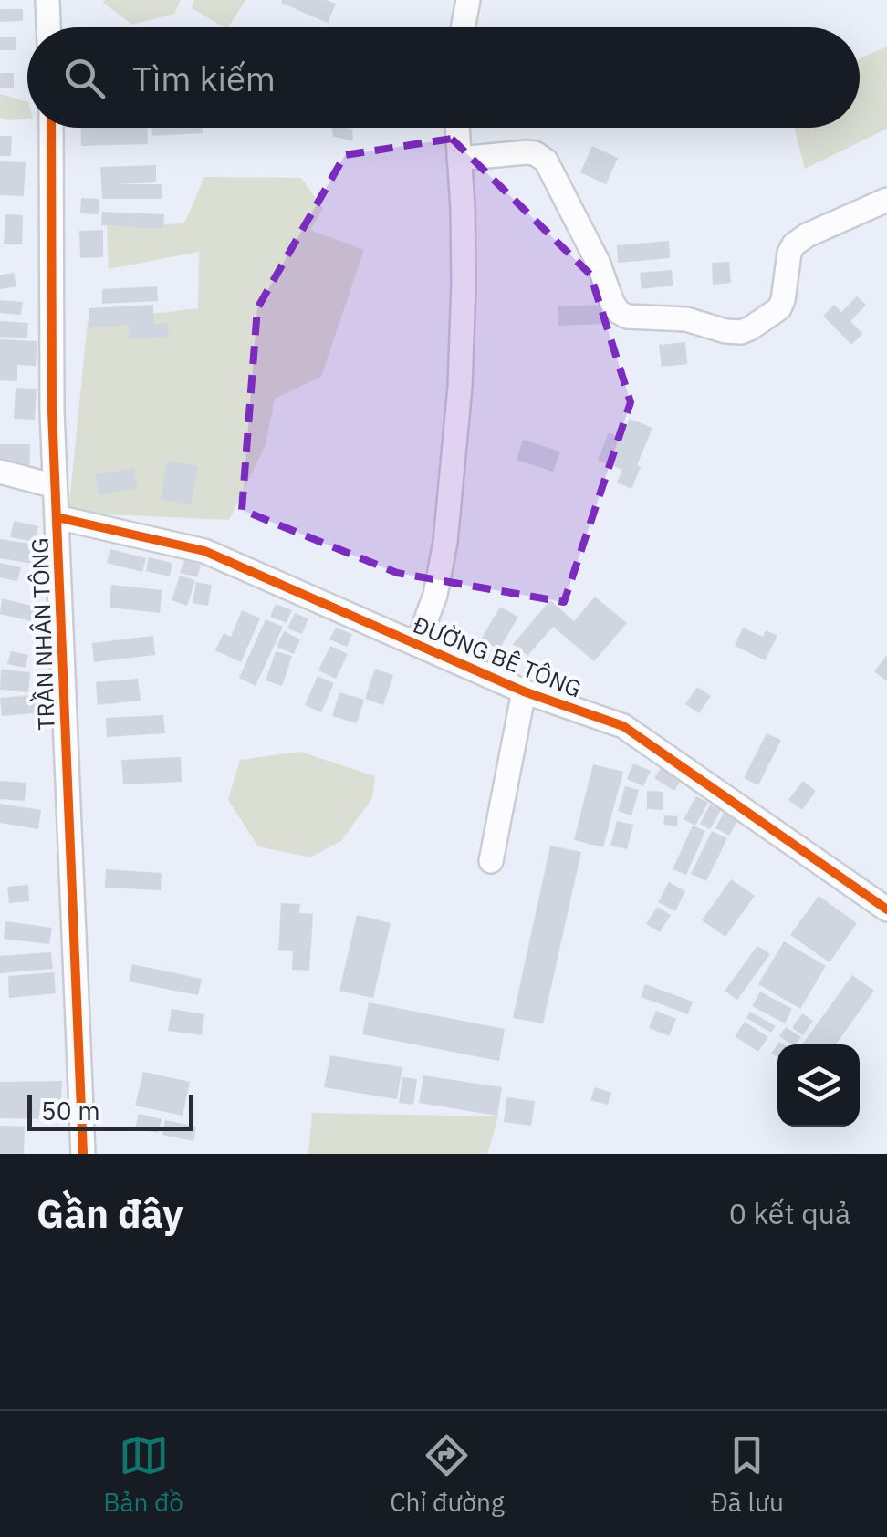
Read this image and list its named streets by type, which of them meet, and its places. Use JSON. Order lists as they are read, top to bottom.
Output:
{
  "streets": {
    "street": ["TRẦN NHÂN TÔNG", "ĐƯỜNG BÊ TÔNG"]
  },
  "crossings": [
    ["TRẦN NHÂN TÔNG", "ĐƯỜNG BÊ TÔNG"]
  ],
  "scale_bar": "50 m",
  "page": {
    "search": "Tìm kiếm",
    "scale": "50 m",
    "heading": ["Gần đây", "0 kết quả"],
    "nav": ["Bản đồ", "Chỉ đường", "Đã lưu"]
  }
}
